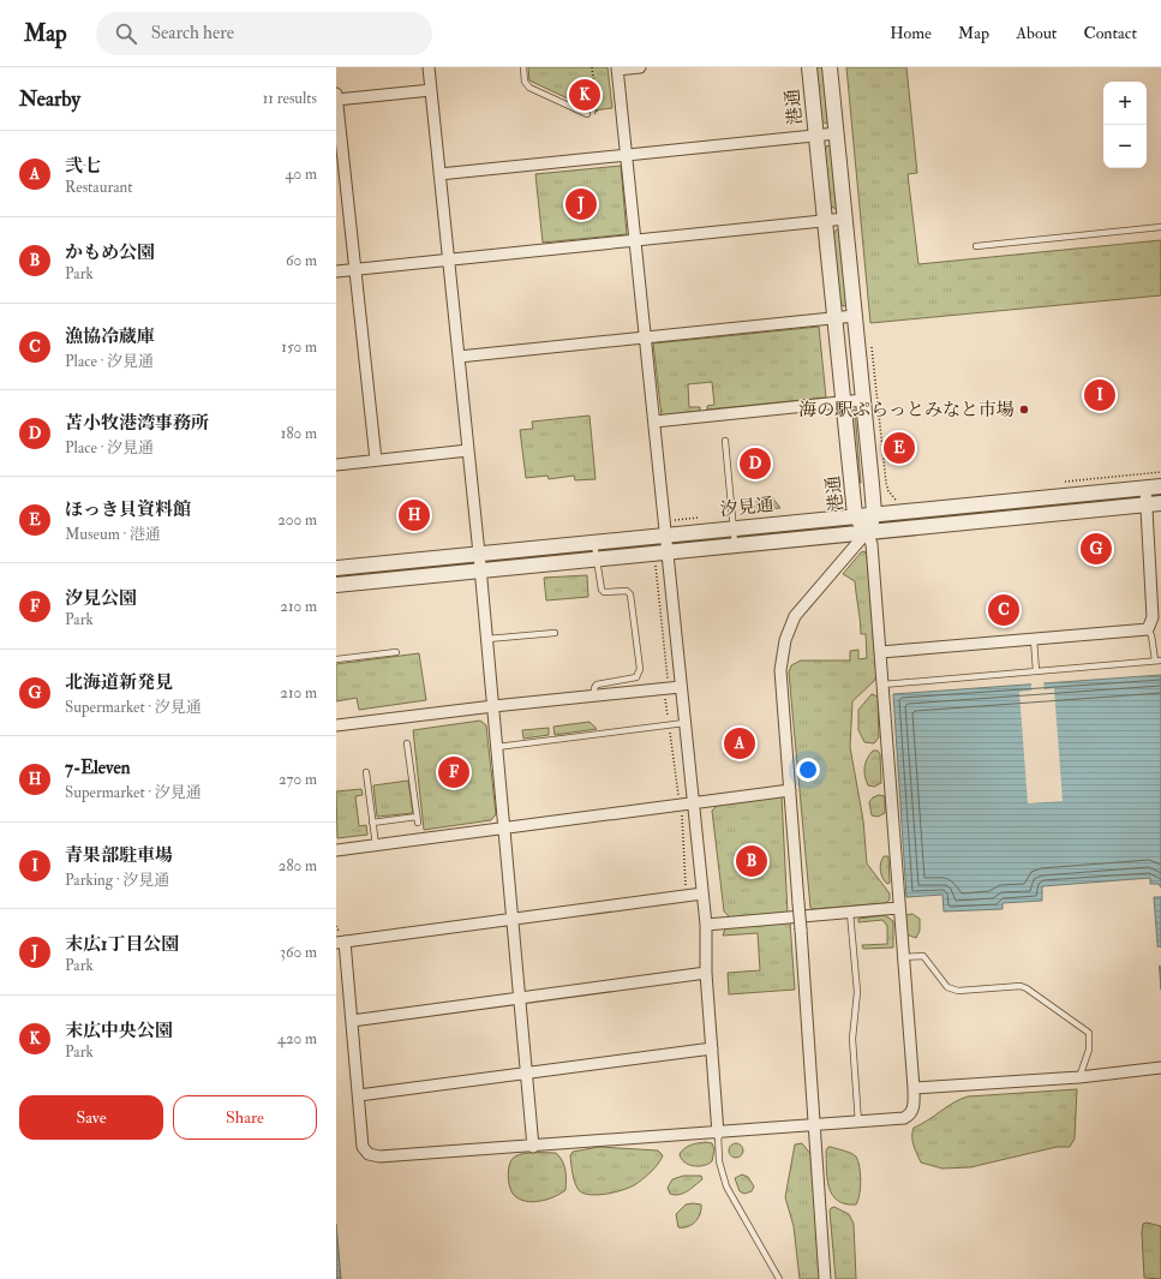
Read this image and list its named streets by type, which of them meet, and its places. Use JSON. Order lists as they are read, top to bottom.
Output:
{
  "streets": {
    "street": ["港通", "汐見通"]
  },
  "crossings": [
    ["港通", "汐見通"]
  ],
  "places": ["海の駅ぷらっとみなと市場"],
  "page": {
    "header": "Map",
    "search": "Search here",
    "nav": [
      "Home",
      "Map",
      "About",
      "Contact"
    ],
    "heading": ["Nearby", "11 results"],
    "pins": [
      "K",
      "J",
      "I",
      "E",
      "D",
      "H",
      "G",
      "C",
      "A",
      "F",
      "B"
    ],
    "map_buttons": ["+", "−"],
    "list": [
      {
        "mark": "A",
        "name": "弐七",
        "note": "Restaurant",
        "value": "40 m"
      },
      {
        "mark": "B",
        "name": "かもめ公園",
        "note": "Park",
        "value": "60 m"
      },
      {
        "mark": "C",
        "name": "漁協冷蔵庫",
        "note": "Place · 汐見通",
        "value": "150 m"
      },
      {
        "mark": "D",
        "name": "苫小牧港湾事務所",
        "note": "Place · 汐見通",
        "value": "180 m"
      },
      {
        "mark": "E",
        "name": "ほっき貝資料館",
        "note": "Museum · 港通",
        "value": "200 m"
      },
      {
        "mark": "F",
        "name": "汐見公園",
        "note": "Park",
        "value": "210 m"
      },
      {
        "mark": "G",
        "name": "北海道新発見",
        "note": "Supermarket · 汐見通",
        "value": "210 m"
      },
      {
        "mark": "H",
        "name": "7-Eleven",
        "note": "Supermarket · 汐見通",
        "value": "270 m"
      },
      {
        "mark": "I",
        "name": "青果部駐車場",
        "note": "Parking · 汐見通",
        "value": "280 m"
      },
      {
        "mark": "J",
        "name": "末広1丁目公園",
        "note": "Park",
        "value": "360 m"
      },
      {
        "mark": "K",
        "name": "末広中央公園",
        "note": "Park",
        "value": "420 m"
      }
    ],
    "buttons": ["Save", "Share"]
  }
}
